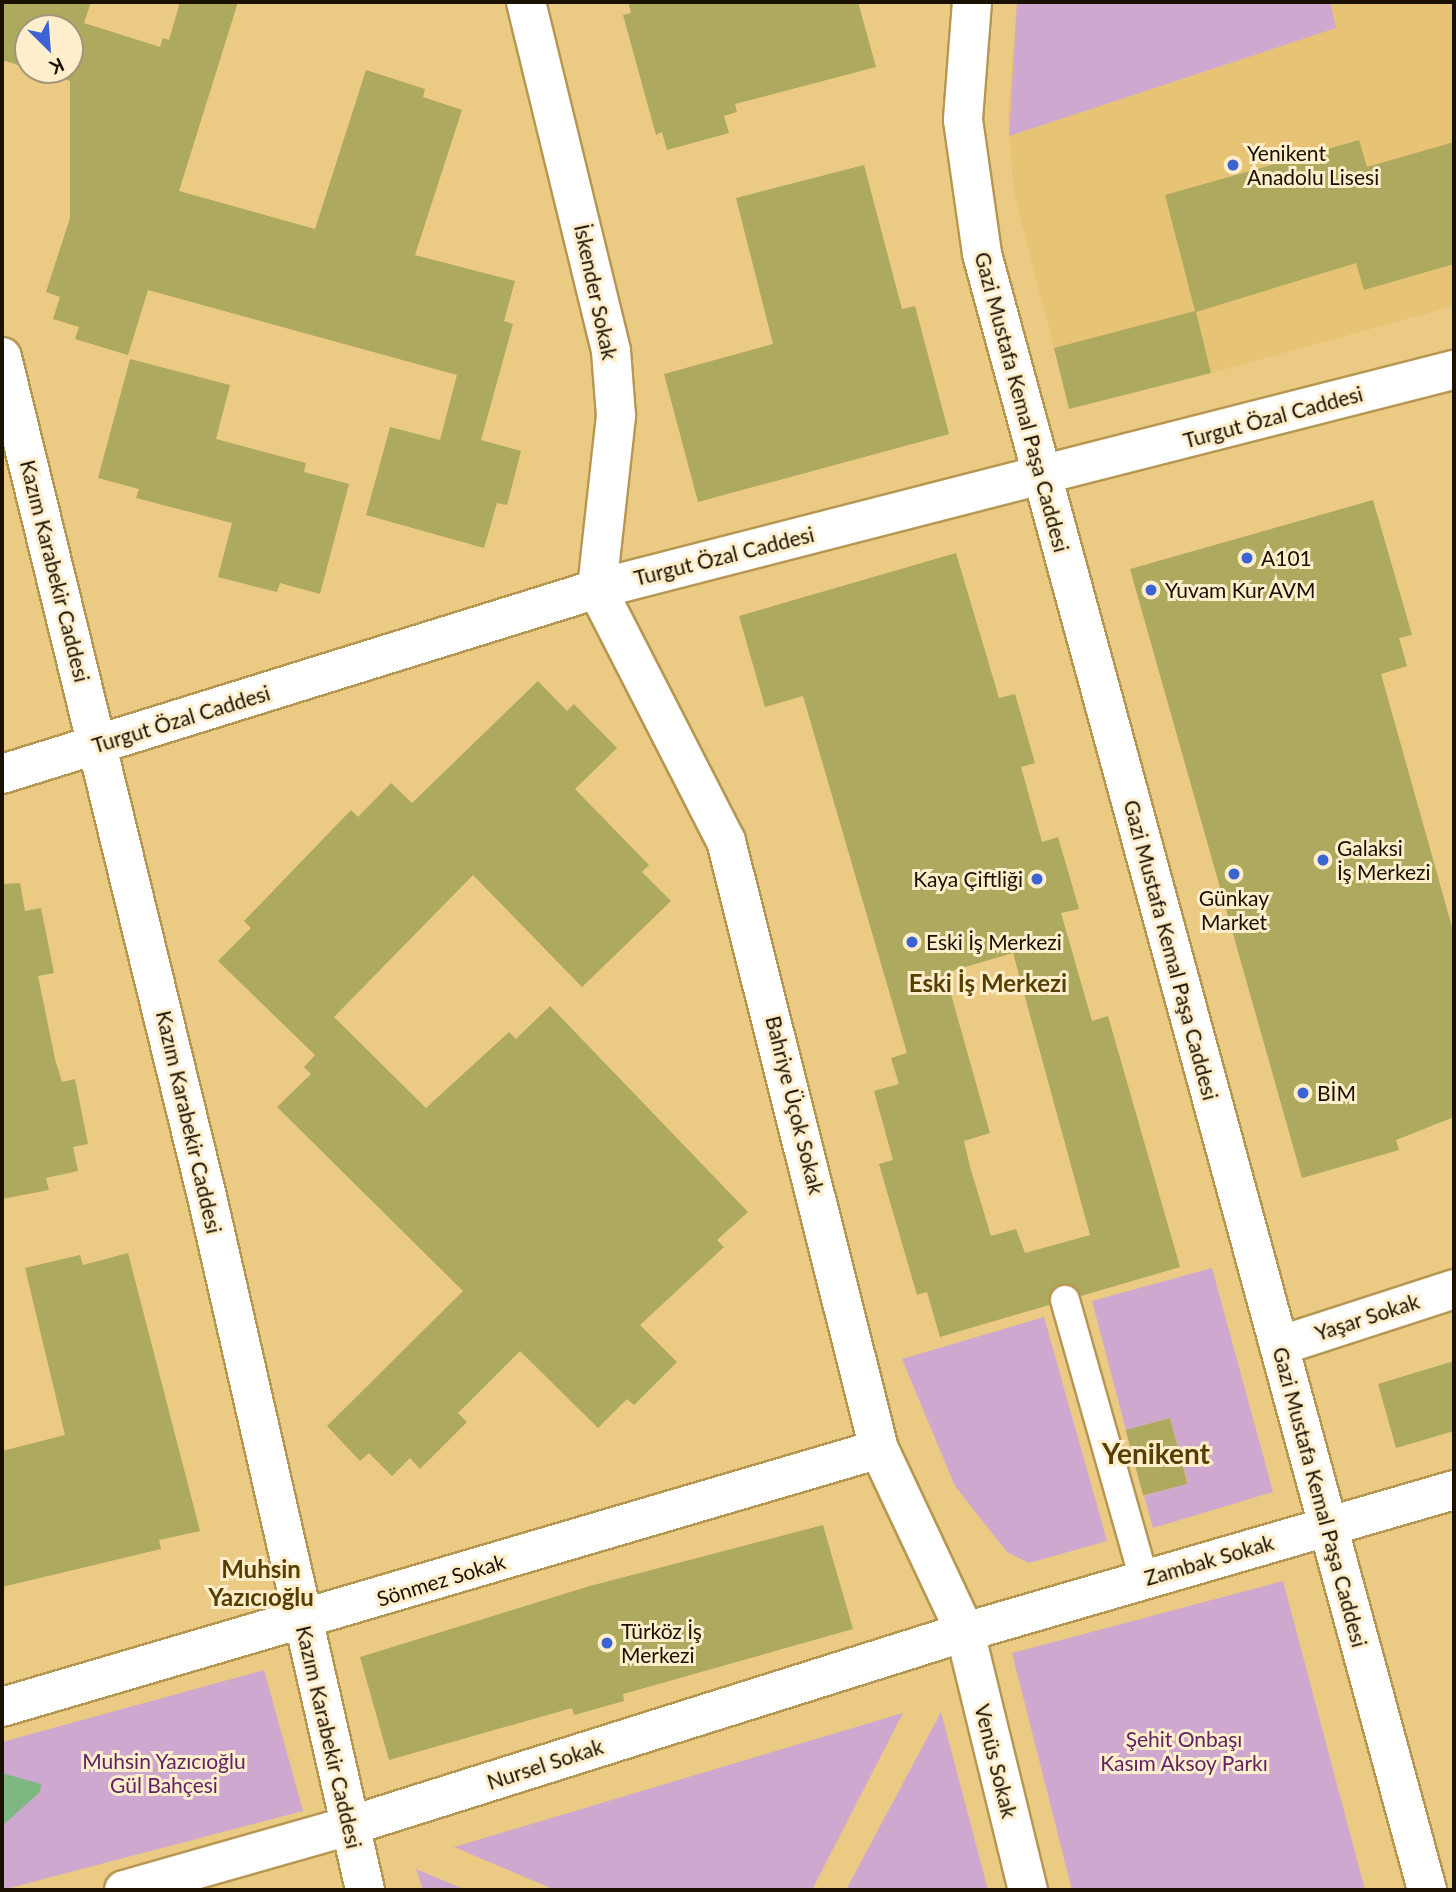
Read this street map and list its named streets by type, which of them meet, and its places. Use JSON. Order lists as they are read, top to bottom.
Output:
{
  "streets": {
    "street": [
      "İskender Sokak",
      "Gazi Mustafa Kemal Paşa Caddesi",
      "Turgut Özal Caddesi",
      "Kazım Karabekir Caddesi",
      "Bahriye Üçok Sokak",
      "Yaşar Sokak",
      "Zambak Sokak",
      "Sönmez Sokak",
      "Venüs Sokak",
      "Nursel Sokak"
    ]
  },
  "crossings": [
    ["İskender Sokak", "Turgut Özal Caddesi"],
    ["İskender Sokak", "Bahriye Üçok Sokak"],
    ["Gazi Mustafa Kemal Paşa Caddesi", "Turgut Özal Caddesi"],
    ["Gazi Mustafa Kemal Paşa Caddesi", "Yaşar Sokak"],
    ["Gazi Mustafa Kemal Paşa Caddesi", "Zambak Sokak"],
    ["Turgut Özal Caddesi", "Kazım Karabekir Caddesi"],
    ["Turgut Özal Caddesi", "Bahriye Üçok Sokak"],
    ["Kazım Karabekir Caddesi", "Sönmez Sokak"],
    ["Kazım Karabekir Caddesi", "Nursel Sokak"],
    ["Bahriye Üçok Sokak", "Zambak Sokak"],
    ["Bahriye Üçok Sokak", "Sönmez Sokak"],
    ["Bahriye Üçok Sokak", "Venüs Sokak"],
    ["Bahriye Üçok Sokak", "Nursel Sokak"],
    ["Zambak Sokak", "Venüs Sokak"],
    ["Zambak Sokak", "Nursel Sokak"],
    ["Venüs Sokak", "Nursel Sokak"]
  ],
  "districts": ["Eski İş Merkezi", "Yenikent", "Muhsin Yazıcıoğlu"],
  "parks": ["Şehit Onbaşı Kasım Aksoy Parkı", "Muhsin Yazıcıoğlu Gül Bahçesi"],
  "places": [
    "Yenikent Anadolu Lisesi",
    "A101",
    "Yuvam Kur AVM",
    "Galaksi İş Merkezi",
    "Günkay Market",
    "Kaya Çiftliği",
    "Eski İş Merkezi",
    "BİM",
    "Türköz İş Merkezi"
  ],
  "north": "bottom right"
}
